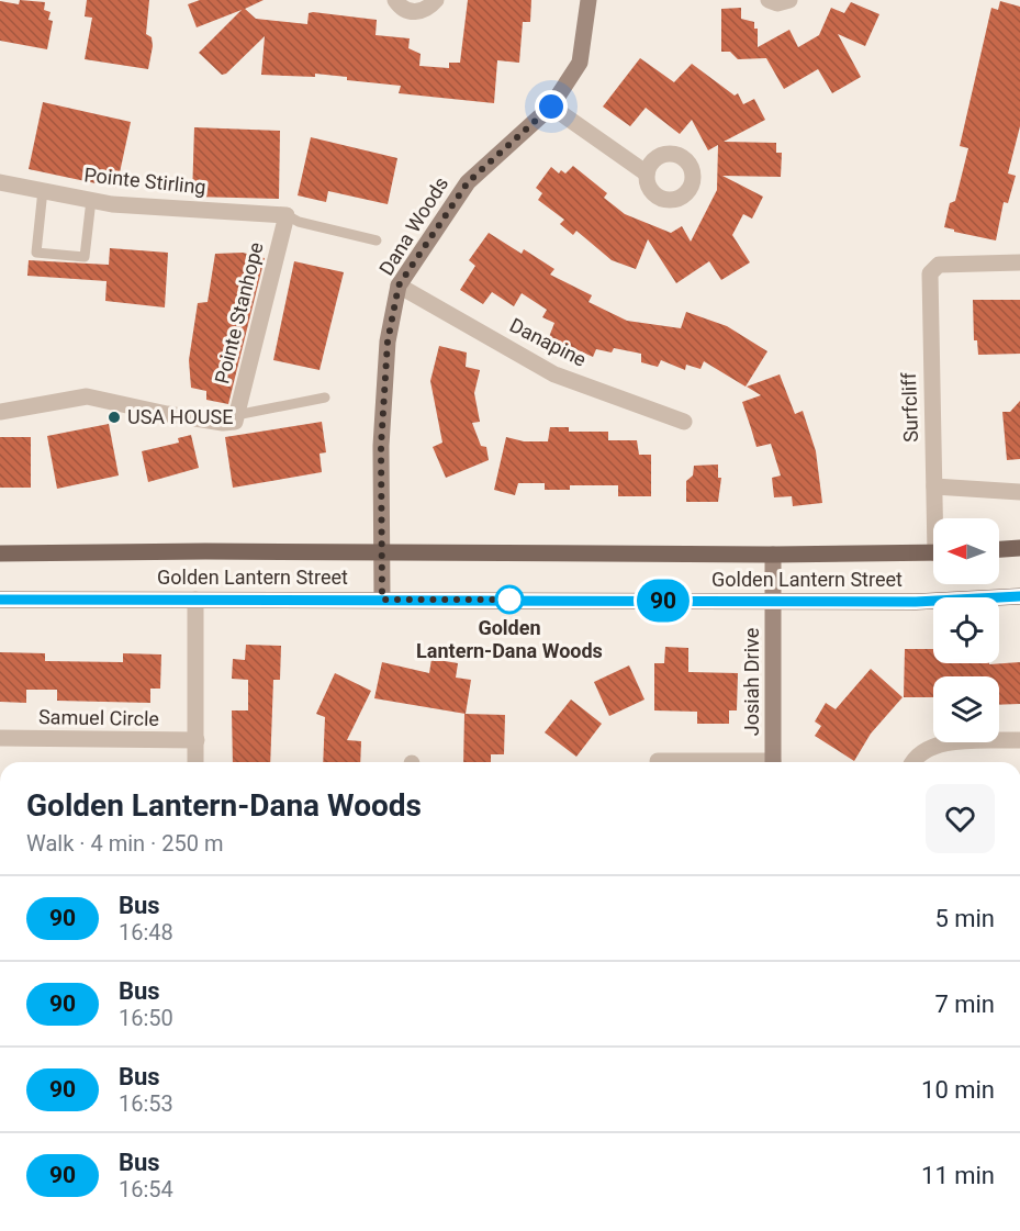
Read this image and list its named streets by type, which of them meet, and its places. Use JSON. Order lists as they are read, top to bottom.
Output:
{
  "streets": {
    "main road": ["Golden Lantern Street"],
    "street": [
      "Pointe Stirling",
      "Dana Woods",
      "Pointe Stanhope",
      "Danapine",
      "Surfcliff",
      "Josiah Drive",
      "Samuel Circle"
    ]
  },
  "crossings": [
    ["Pointe Stirling", "Pointe Stanhope"],
    ["Dana Woods", "Danapine"],
    ["Dana Woods", "Golden Lantern Street"],
    ["Golden Lantern Street", "Josiah Drive"]
  ],
  "places": ["USA HOUSE", "Golden Lantern-Dana Woods"],
  "lines": ["bus line 90"],
  "north": "left",
  "page": {
    "on_map": "90",
    "heading": ["Golden Lantern-Dana Woods", "Walk · 4 min · 250 m"],
    "list": [
      {
        "mark": "90",
        "name": "Bus",
        "note": "16:48",
        "value": "5 min"
      },
      {
        "mark": "90",
        "name": "Bus",
        "note": "16:50",
        "value": "7 min"
      },
      {
        "mark": "90",
        "name": "Bus",
        "note": "16:53",
        "value": "10 min"
      },
      {
        "mark": "90",
        "name": "Bus",
        "note": "16:54",
        "value": "11 min"
      }
    ]
  }
}
